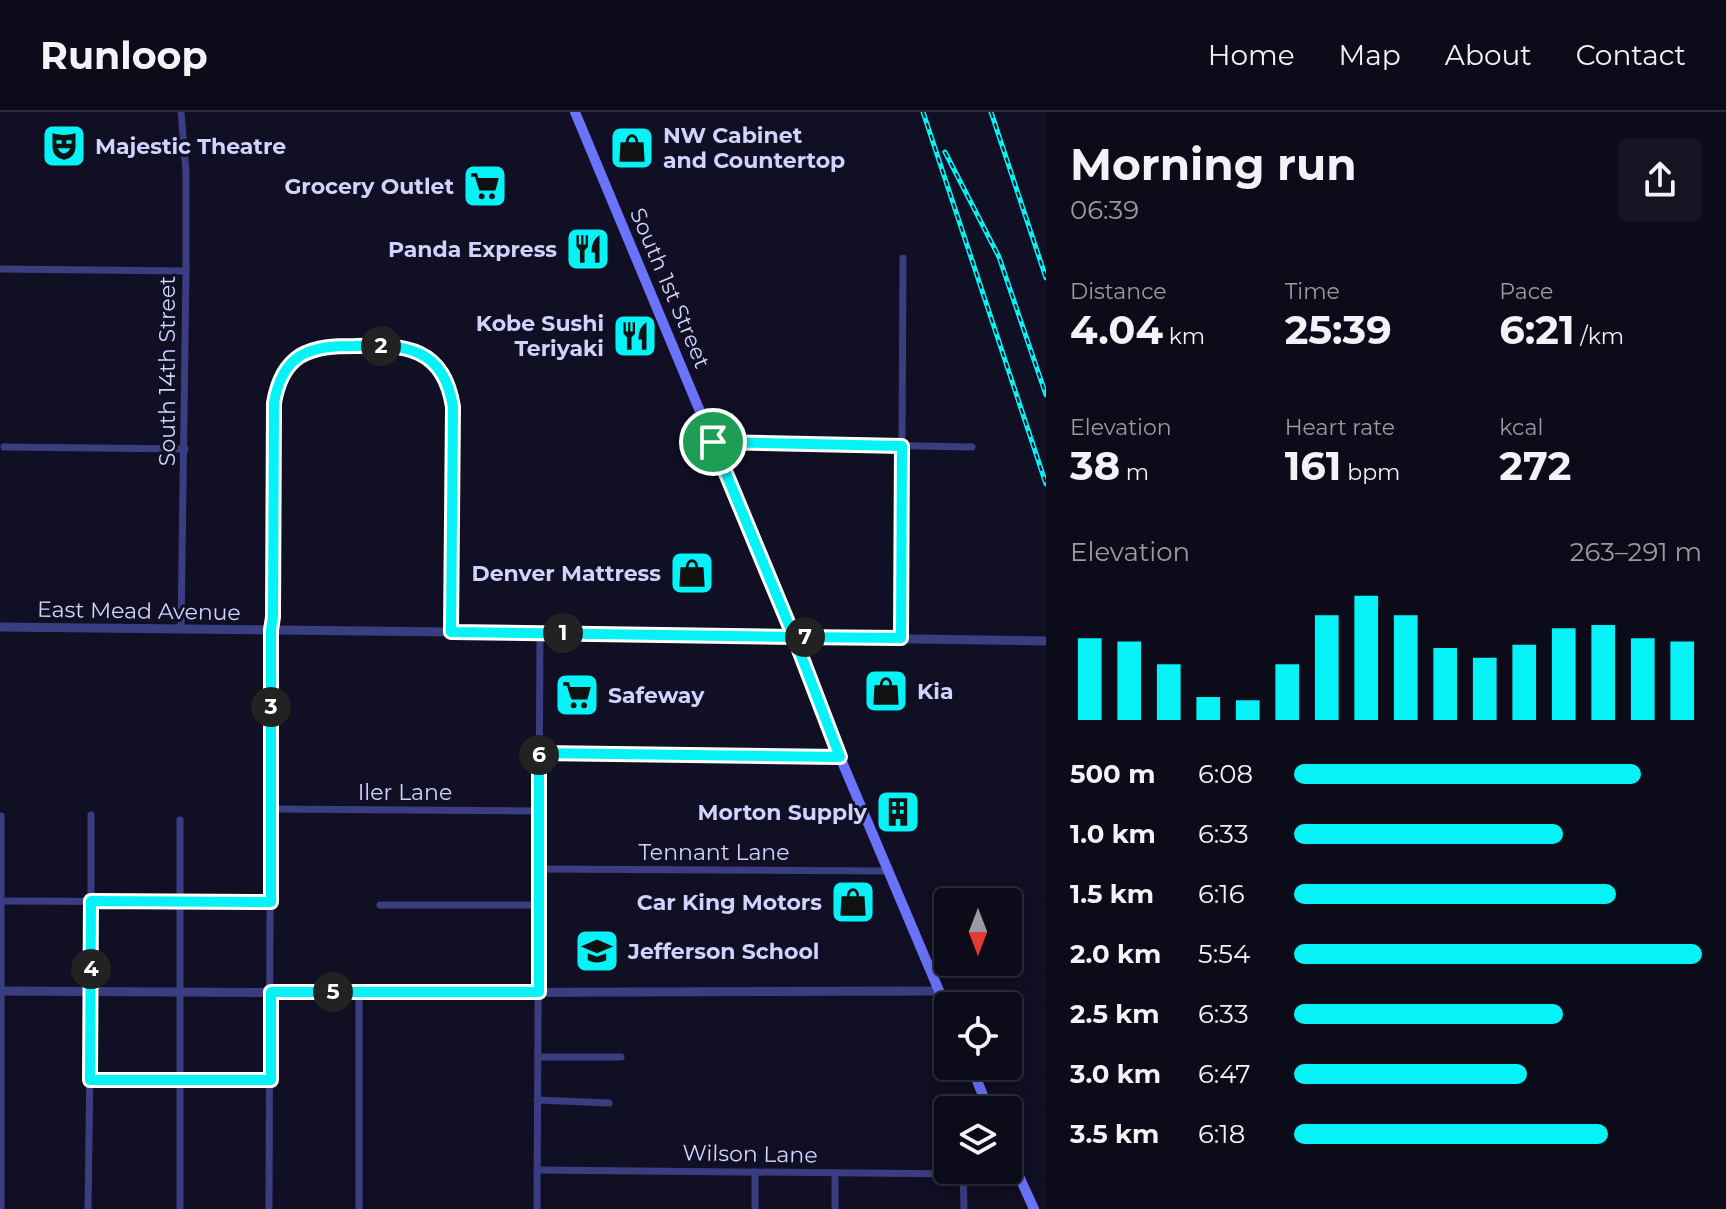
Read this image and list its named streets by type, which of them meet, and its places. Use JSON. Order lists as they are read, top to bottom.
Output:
{
  "streets": {
    "main road": ["South 1st Street"],
    "street": [
      "South 14th Street",
      "East Mead Avenue",
      "Iler Lane",
      "Tennant Lane",
      "Wilson Lane"
    ]
  },
  "crossings": [
    ["South 1st Street", "East Mead Avenue"],
    ["South 1st Street", "Tennant Lane"],
    ["South 14th Street", "East Mead Avenue"]
  ],
  "places": {
    "theatre": ["Majestic Theatre"],
    "shop": [
      "NW Cabinet and Countertop",
      "Denver Mattress",
      "Kia",
      "Car King Motors"
    ],
    "supermarket": ["Grocery Outlet", "Safeway"],
    "restaurant": ["Panda Express", "Kobe Sushi Teriyaki"],
    "building": ["Morton Supply"],
    "school or university": ["Jefferson School"]
  },
  "north": "bottom",
  "page": {
    "header": "Runloop",
    "nav": [
      "Home",
      "Map",
      "About",
      "Contact"
    ],
    "heading": ["Morning run", "06:39"],
    "stats": [
      ["Distance", "4.04 km"],
      ["Time", "25:39"],
      ["Pace", "6:21 /km"],
      ["Elevation", "38 m"],
      ["Heart rate", "161 bpm"],
      ["kcal", "272"]
    ],
    "pins": [
      "2",
      "1",
      "7",
      "3",
      "6",
      "4",
      "5"
    ],
    "chart": ["Elevation", "263–291 m"],
    "list": [
      {
        "name": "500 m",
        "note": "6:08"
      },
      {
        "name": "1.0 km",
        "note": "6:33"
      },
      {
        "name": "1.5 km",
        "note": "6:16"
      },
      {
        "name": "2.0 km",
        "note": "5:54"
      },
      {
        "name": "2.5 km",
        "note": "6:33"
      },
      {
        "name": "3.0 km",
        "note": "6:47"
      },
      {
        "name": "3.5 km",
        "note": "6:18"
      }
    ]
  }
}
